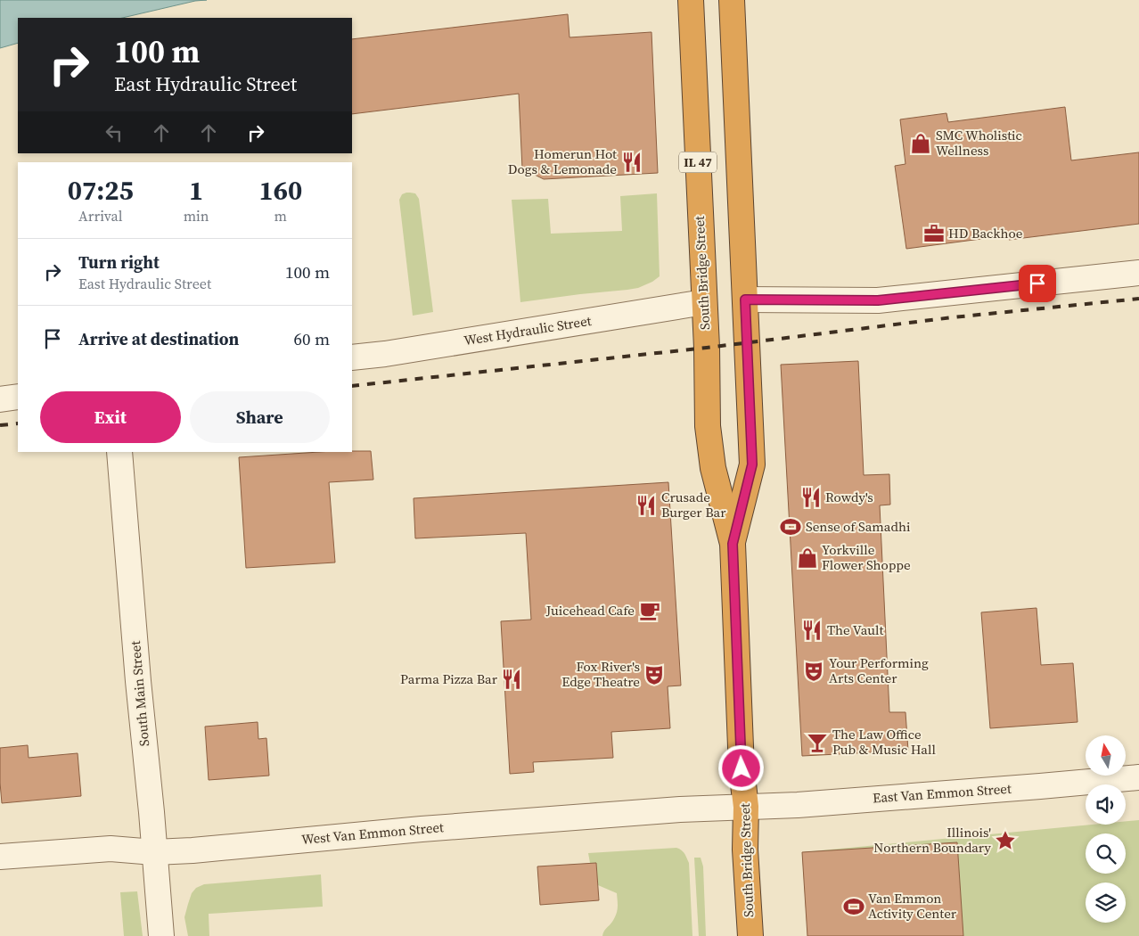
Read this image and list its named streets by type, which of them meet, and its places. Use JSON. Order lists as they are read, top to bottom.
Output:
{
  "streets": {
    "highway": ["IL 47", "South Bridge Street"],
    "street": [
      "West Hydraulic Street",
      "South Main Street",
      "East Van Emmon Street",
      "West Van Emmon Street"
    ]
  },
  "crossings": [
    ["South Bridge Street", "West Hydraulic Street"],
    ["South Bridge Street", "East Van Emmon Street"],
    ["South Bridge Street", "West Van Emmon Street"],
    ["South Main Street", "West Van Emmon Street"],
    ["East Van Emmon Street", "West Van Emmon Street"]
  ],
  "places": {
    "shop": ["SMC Wholistic Wellness", "Yorkville Flower Shoppe"],
    "restaurant": [
      "Homerun Hot Dogs & Lemonade",
      "Rowdy's",
      "Crusade Burger Bar",
      "The Vault",
      "Parma Pizza Bar"
    ],
    "office": ["HD Backhoe"],
    "sports": ["Sense of Samadhi", "Van Emmon Activity Center"],
    "cafe": ["Juicehead Cafe"],
    "theatre": ["Your Performing Arts Center", "Fox River's Edge Theatre"],
    "bar": ["The Law Office Pub & Music Hall"],
    "place": ["Illinois' Northern Boundary"]
  },
  "north": "top",
  "page": {
    "turn": ["100 m", "East Hydraulic Street"],
    "eta": [
      "07:25",
      "Arrival",
      "1",
      "min",
      "160",
      "m"
    ],
    "list": [
      {
        "name": "Turn right",
        "note": "East Hydraulic Street",
        "value": "100 m"
      },
      {
        "name": "Arrive at destination",
        "value": "60 m"
      }
    ],
    "buttons": ["Exit", "Share"]
  }
}
